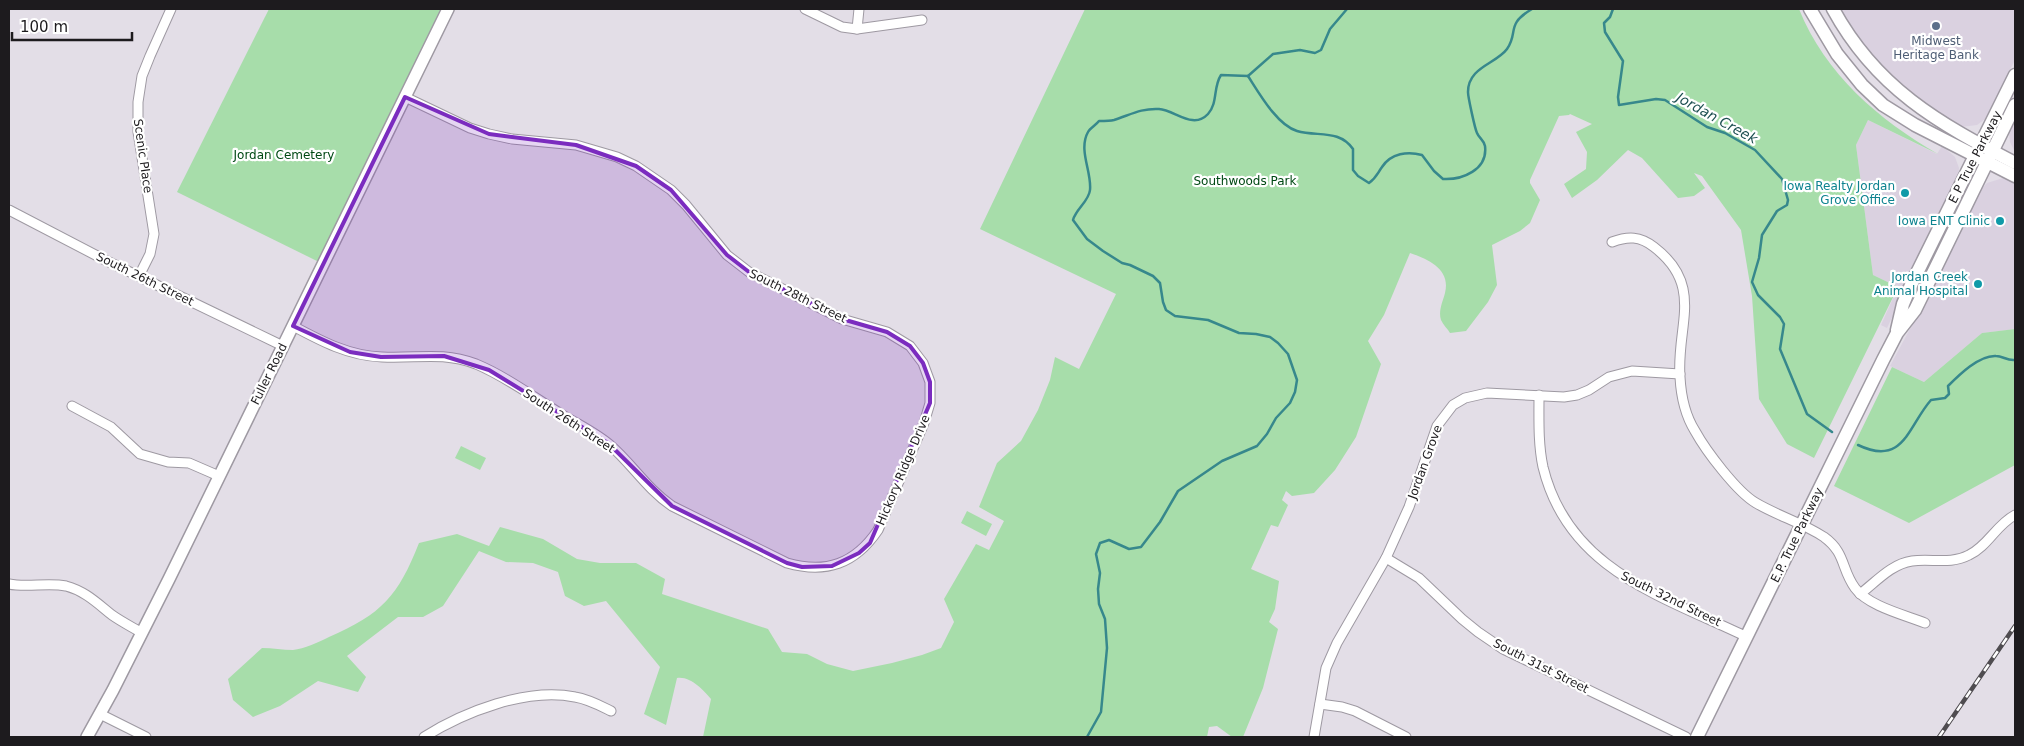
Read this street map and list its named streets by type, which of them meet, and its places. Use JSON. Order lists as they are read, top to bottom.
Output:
{
  "streets": {
    "main road": ["E P True Parkway", "E.P. True Parkway"],
    "street": [
      "Scenic Place",
      "South 26th Street",
      "South 28th Street",
      "Fuller Road",
      "Jordan Grove",
      "Hickory Ridge Drive",
      "South 32nd Street",
      "South 31st Street"
    ]
  },
  "crossings": [
    ["Scenic Place", "South 26th Street"],
    ["E P True Parkway", "E.P. True Parkway"],
    ["South 26th Street", "Fuller Road"],
    ["South 26th Street", "Hickory Ridge Drive"],
    ["South 28th Street", "Fuller Road"],
    ["South 28th Street", "Hickory Ridge Drive"],
    ["Jordan Grove", "South 32nd Street"],
    ["Jordan Grove", "South 31st Street"],
    ["E.P. True Parkway", "South 32nd Street"]
  ],
  "water": ["Jordan Creek"],
  "parks": ["Jordan Cemetery", "Southwoods Park"],
  "places": [
    "Midwest Heritage Bank",
    "Iowa Realty Jordan Grove Office",
    "Iowa ENT Clinic",
    "Jordan Creek Animal Hospital"
  ],
  "scale_bar": "100 m"
}
